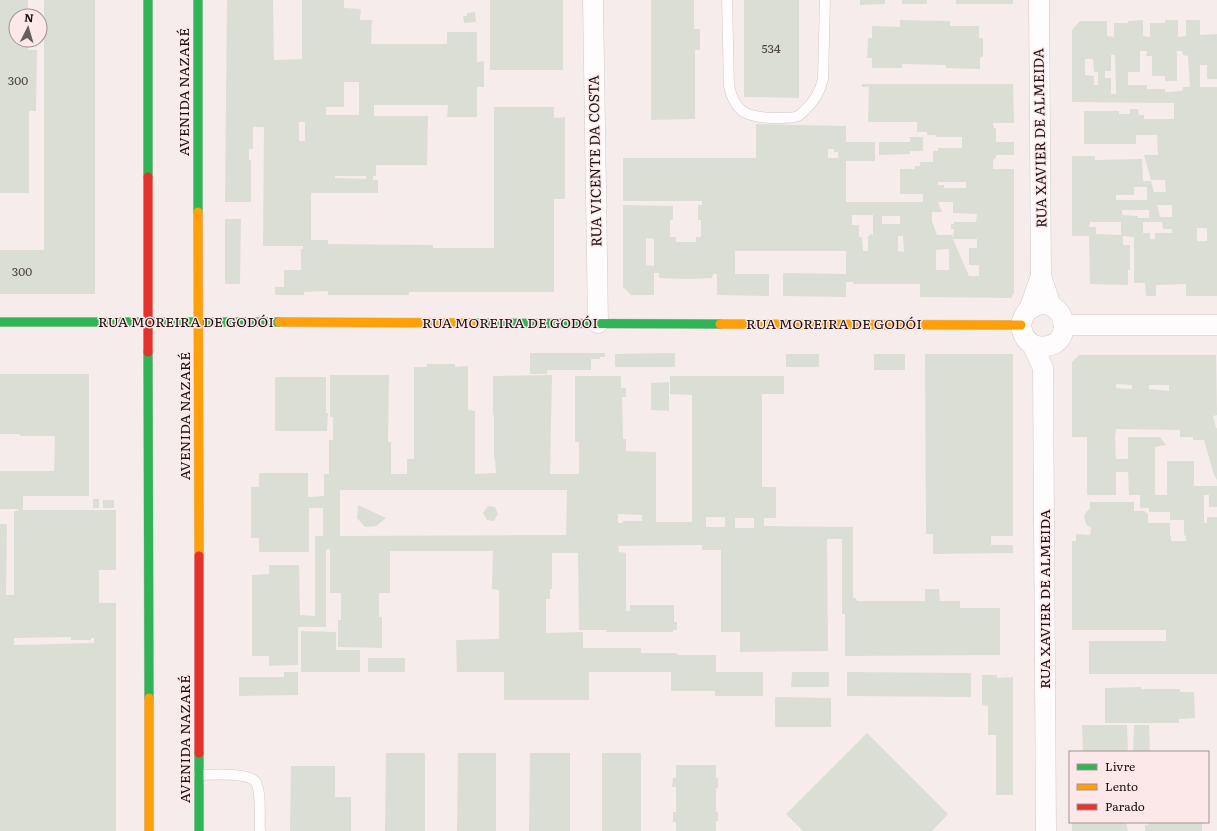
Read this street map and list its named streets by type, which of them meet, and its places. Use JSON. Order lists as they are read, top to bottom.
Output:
{
  "streets": {
    "main road": ["AVENIDA NAZARÉ", "RUA MOREIRA DE GODÓI"],
    "street": ["RUA XAVIER DE ALMEIDA", "RUA VICENTE DA COSTA"]
  },
  "crossings": [
    ["AVENIDA NAZARÉ", "RUA MOREIRA DE GODÓI"],
    ["RUA XAVIER DE ALMEIDA", "RUA MOREIRA DE GODÓI"],
    ["RUA VICENTE DA COSTA", "RUA MOREIRA DE GODÓI"]
  ],
  "house_numbers": ["534", "300", "300"],
  "legend": ["Livre", "Lento", "Parado"],
  "north": "top"
}
